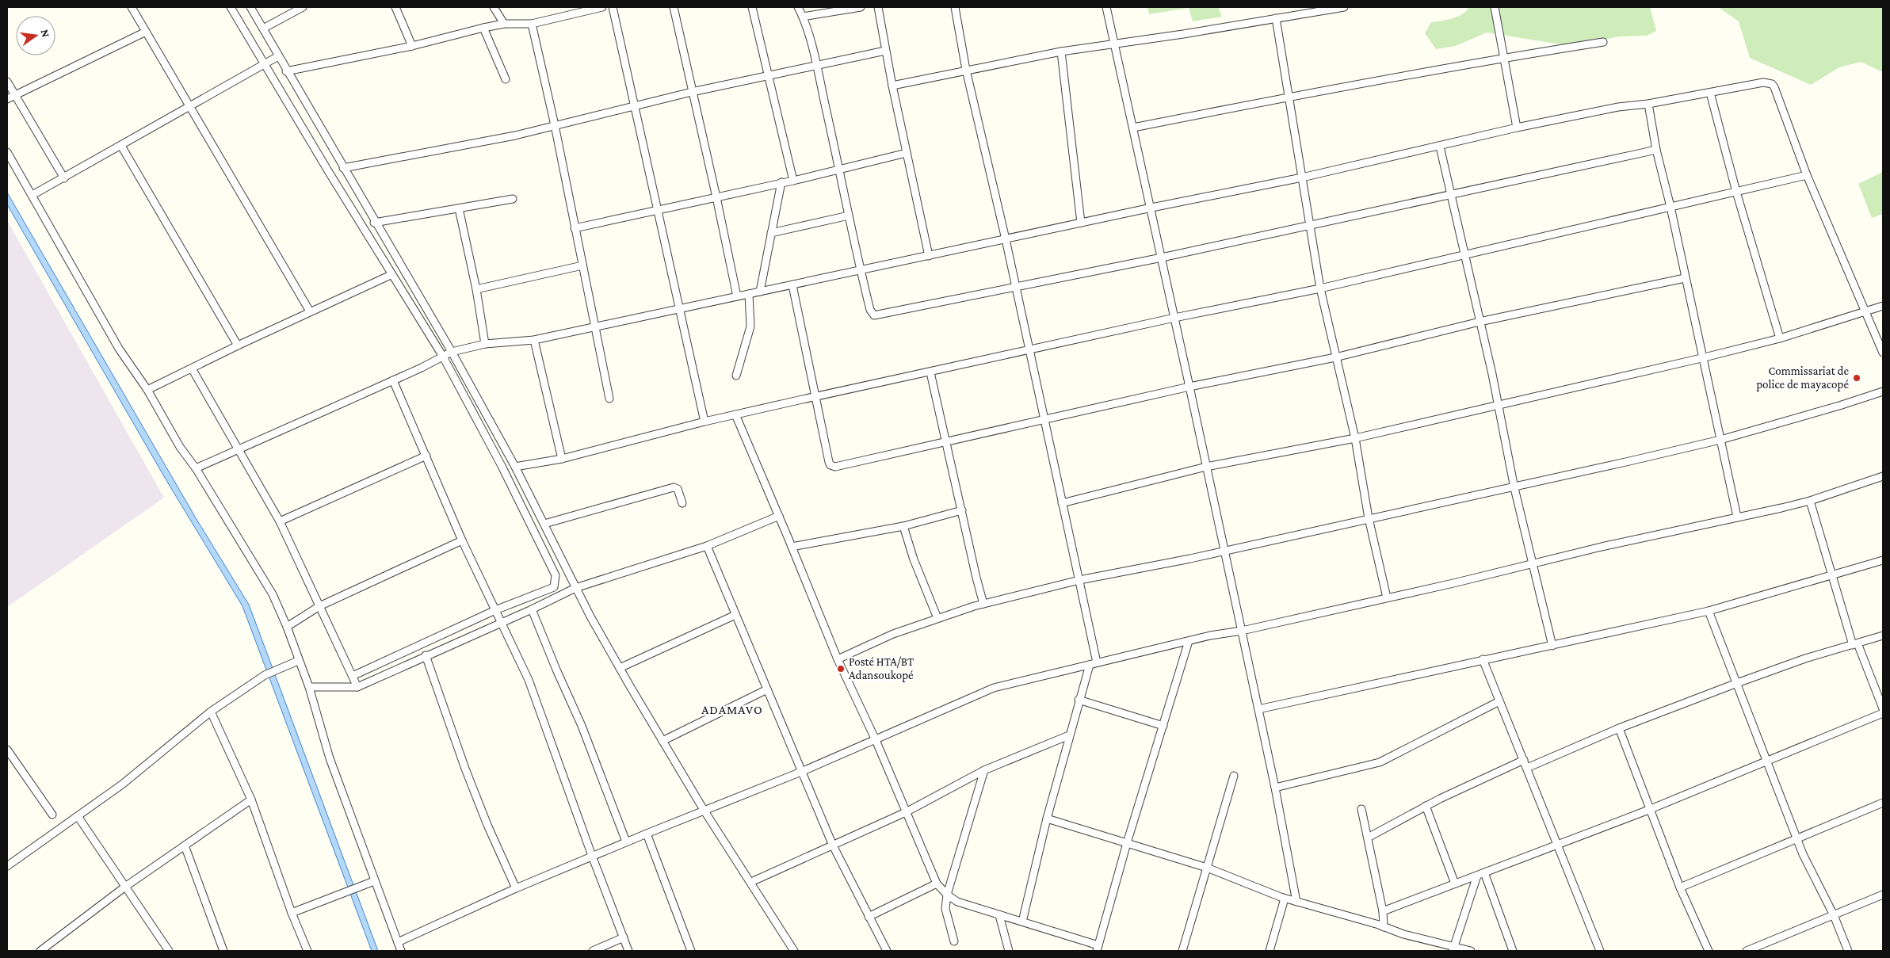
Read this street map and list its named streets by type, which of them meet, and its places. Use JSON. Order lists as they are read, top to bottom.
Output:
{
  "districts": ["ADAMAVO"],
  "places": ["Commissariat de police de mayacopé", "Posté HTA/BT Adansoukopé"],
  "north": "right"
}
